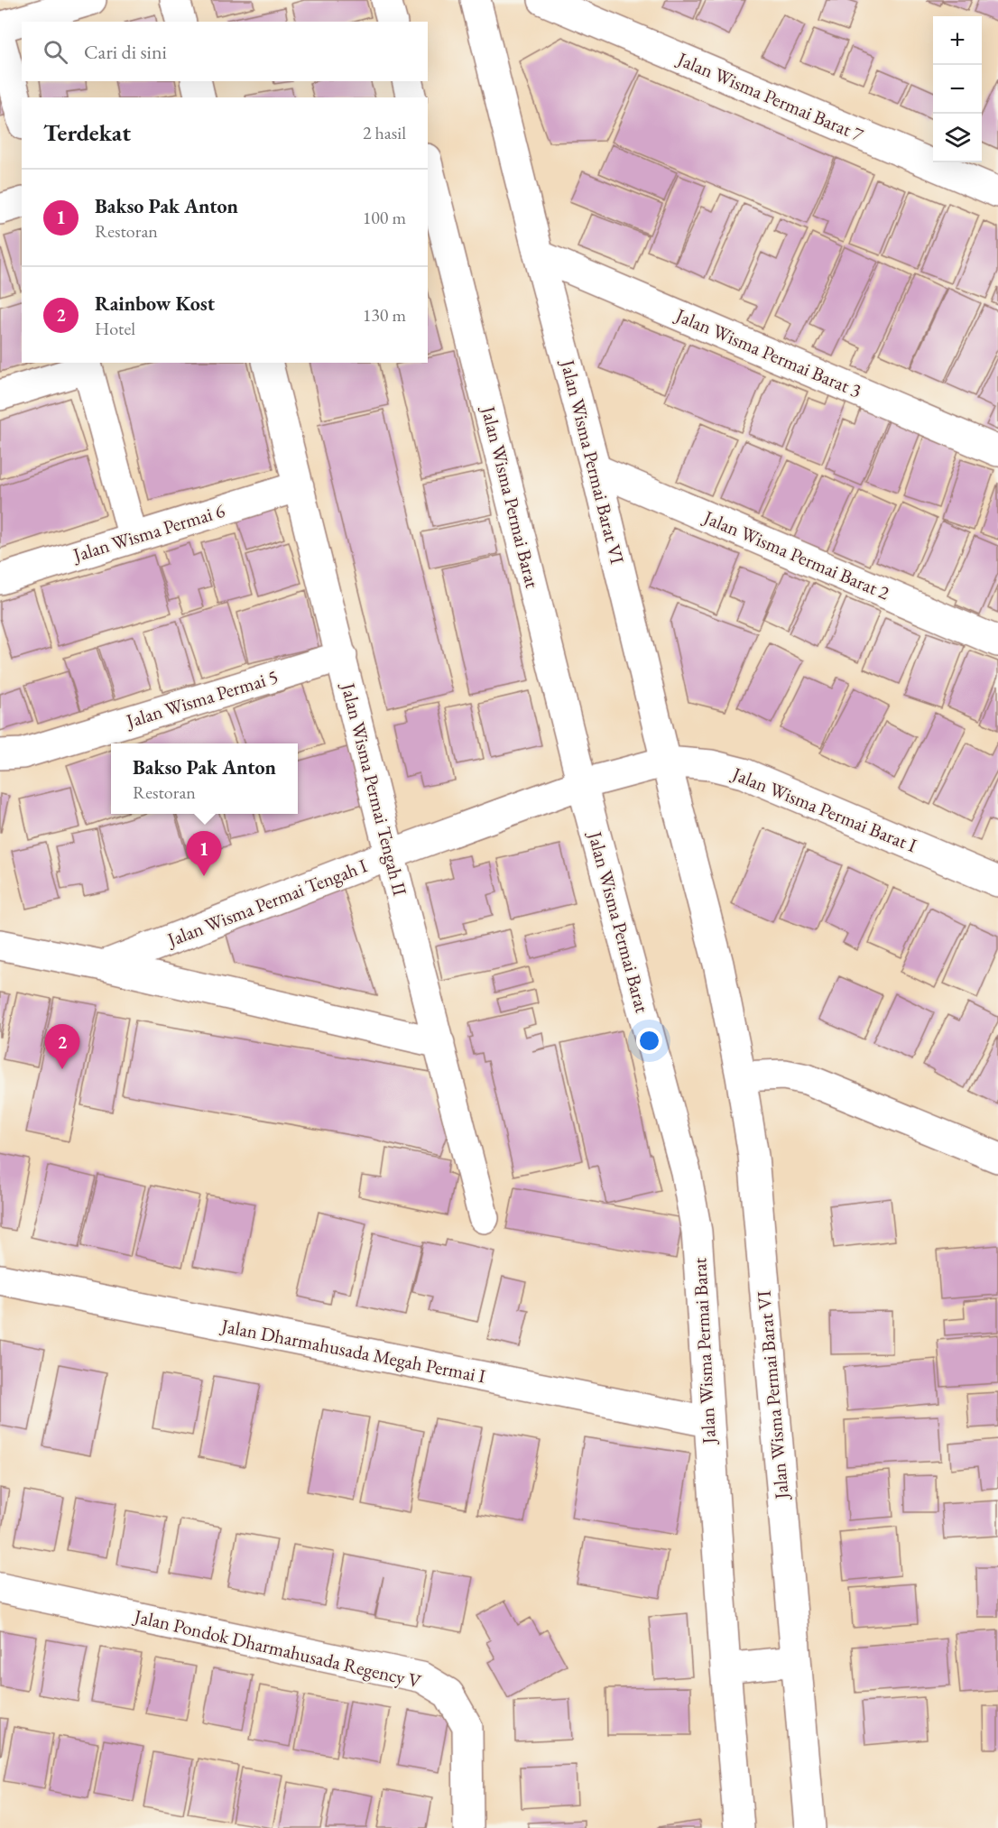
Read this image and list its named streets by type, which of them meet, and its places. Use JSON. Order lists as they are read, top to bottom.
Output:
{
  "streets": {
    "street": [
      "Jalan Wisma Permai Barat 7",
      "Jalan Wisma Permai Barat 3",
      "Jalan Wisma Permai Barat VI",
      "Jalan Wisma Permai Barat",
      "Jalan Wisma Permai 6",
      "Jalan Wisma Permai Barat 2",
      "Jalan Wisma Permai 5",
      "Jalan Wisma Permai Tengah II",
      "Jalan Wisma Permai Barat I",
      "Jalan Wisma Permai Tengah I",
      "Jalan Dharmahusada Megah Permai I",
      "Jalan Pondok Dharmahusada Regency V"
    ]
  },
  "crossings": [
    ["Jalan Wisma Permai Barat 3", "Jalan Wisma Permai Barat VI"],
    ["Jalan Wisma Permai Barat VI", "Jalan Wisma Permai Barat 2"],
    ["Jalan Wisma Permai Barat VI", "Jalan Wisma Permai Barat I"],
    ["Jalan Wisma Permai Barat VI", "Jalan Wisma Permai Tengah I"],
    ["Jalan Wisma Permai Barat", "Jalan Wisma Permai Tengah I"],
    ["Jalan Wisma Permai Barat", "Jalan Dharmahusada Megah Permai I"],
    ["Jalan Wisma Permai 6", "Jalan Wisma Permai Tengah II"],
    ["Jalan Wisma Permai 5", "Jalan Wisma Permai Tengah II"],
    ["Jalan Wisma Permai Tengah II", "Jalan Wisma Permai Tengah I"],
    ["Jalan Wisma Permai Barat I", "Jalan Wisma Permai Tengah I"]
  ],
  "page": {
    "map_buttons": ["+", "−"],
    "search": "Cari di sini",
    "heading": ["Terdekat", "2 hasil"],
    "list": [
      {
        "mark": "1",
        "name": "Bakso Pak Anton",
        "note": "Restoran",
        "value": "100 m"
      },
      {
        "mark": "2",
        "name": "Rainbow Kost",
        "note": "Hotel",
        "value": "130 m"
      }
    ],
    "popup": ["Bakso Pak Anton", "Restoran"],
    "pins": ["1", "2"]
  }
}
